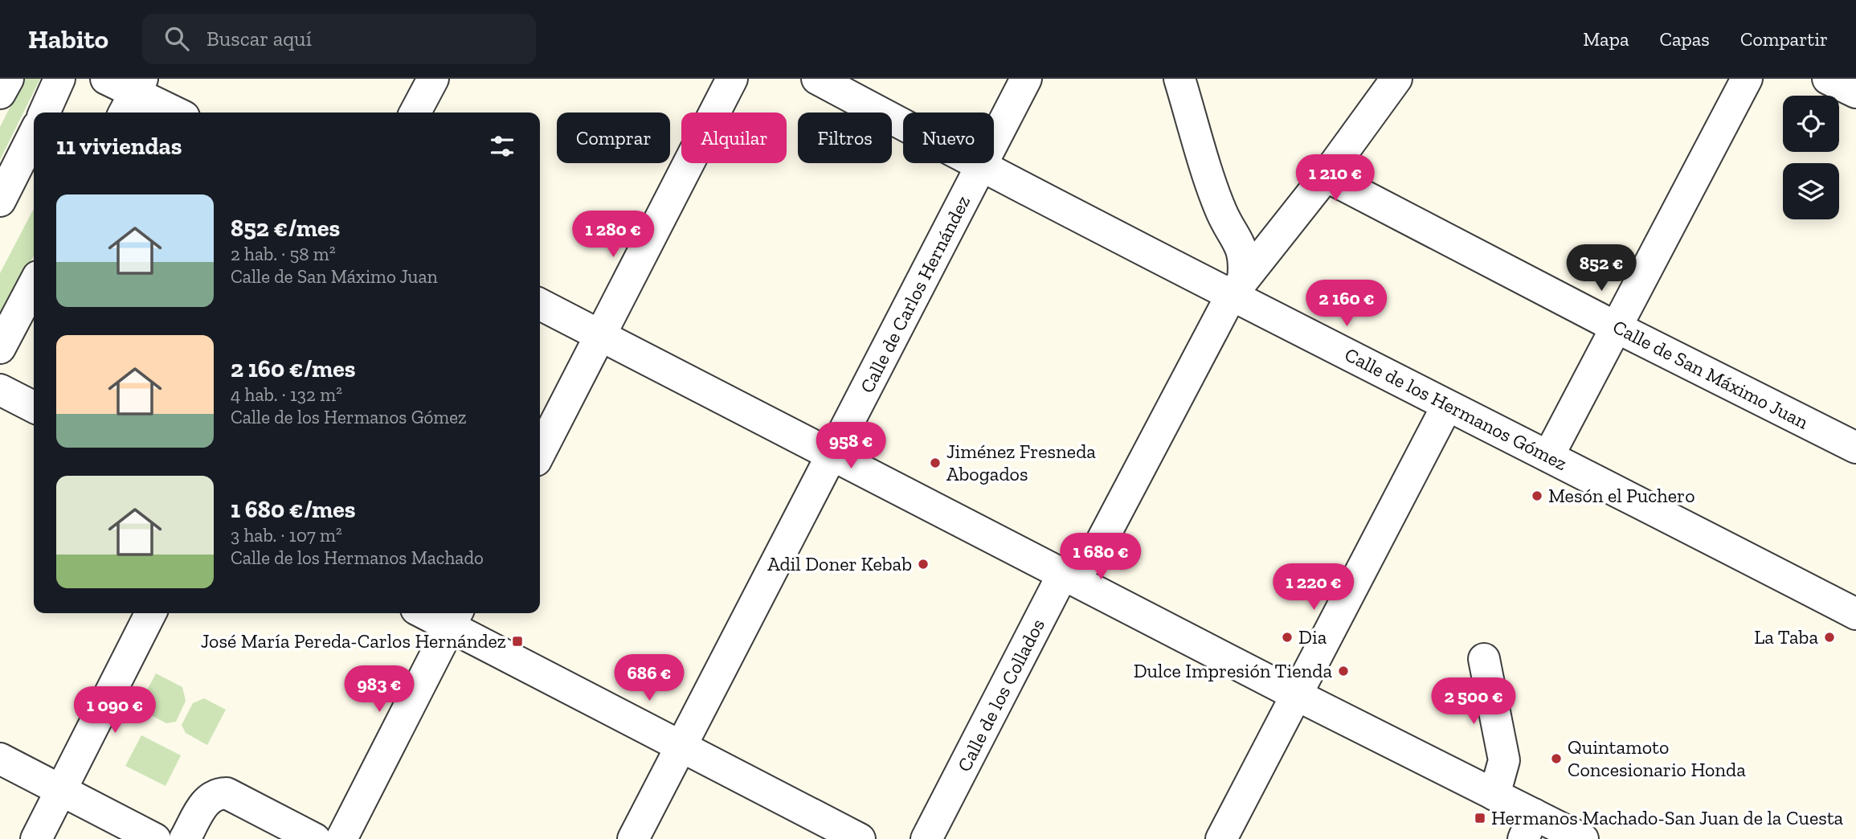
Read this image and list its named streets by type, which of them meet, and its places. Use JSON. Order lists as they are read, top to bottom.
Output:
{
  "streets": {
    "street": [
      "Calle de Carlos Hernández",
      "Calle de San Máximo Juan",
      "Calle de los Hermanos Gómez",
      "Calle de los Collados"
    ]
  },
  "crossings": [
    ["Calle de Carlos Hernández", "Calle de los Hermanos Gómez"]
  ],
  "places": {
    "other": [
      "Jiménez Fresneda Abogados",
      "Mesón el Puchero",
      "Adil Doner Kebab",
      "Dia",
      "La Taba",
      "Dulce Impresión Tienda",
      "Quintamoto Concesionario Honda"
    ],
    "transit": ["José María Pereda-Carlos Hernández", "Hermanos Machado-San Juan de la Cuesta"]
  },
  "page": {
    "header": "Habito",
    "search": "Buscar aquí",
    "nav": ["Mapa", "Capas", "Compartir"],
    "chip": [
      "Comprar",
      "Alquilar",
      "Filtros",
      "Nuevo"
    ],
    "heading": "11 viviendas",
    "price": [
      "1 210 €",
      "1 280 €",
      "852 €",
      "2 160 €",
      "958 €",
      "1 680 €",
      "1 220 €",
      "686 €",
      "983 €",
      "2 500 €",
      "1 090 €"
    ],
    "list": [
      {
        "name": "852 €/mes",
        "note": "2 hab. · 58 m² · Calle de San Máximo Juan"
      },
      {
        "name": "2 160 €/mes",
        "note": "4 hab. · 132 m² · Calle de los Hermanos Gómez"
      },
      {
        "name": "1 680 €/mes",
        "note": "3 hab. · 107 m² · Calle de los Hermanos Machado"
      }
    ]
  }
}
